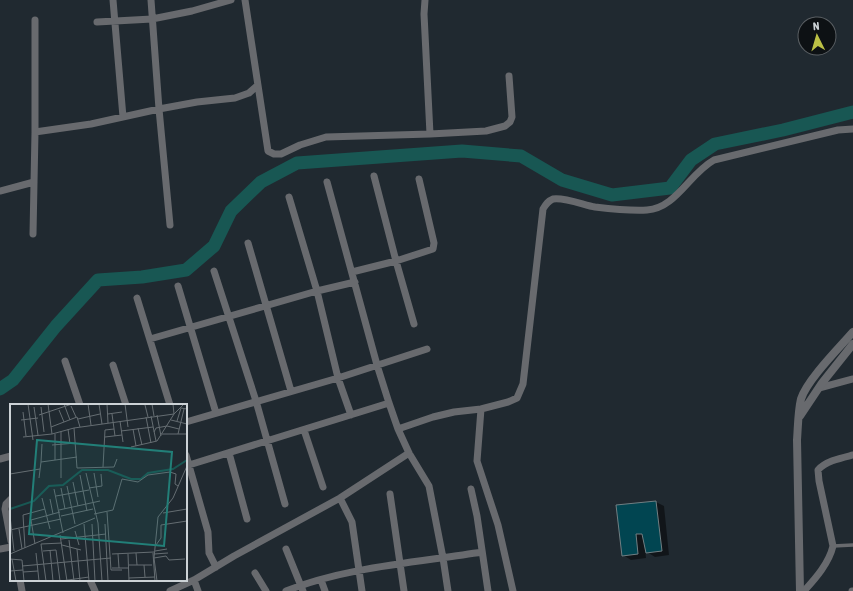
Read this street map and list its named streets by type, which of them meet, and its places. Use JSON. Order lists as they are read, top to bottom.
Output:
{
  "north": "top"
}
